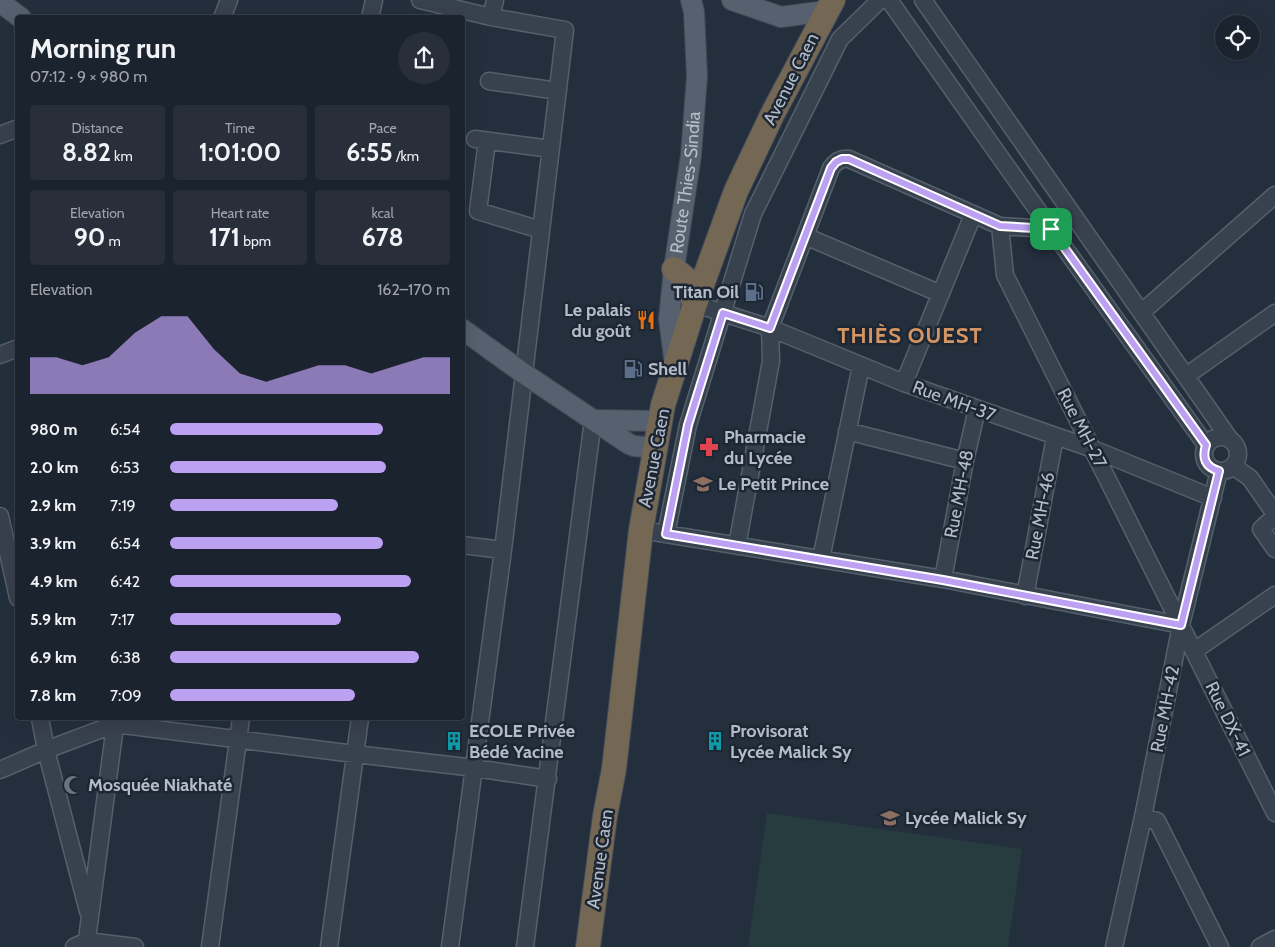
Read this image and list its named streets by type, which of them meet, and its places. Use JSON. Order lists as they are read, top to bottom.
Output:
{
  "streets": {
    "highway": ["Avenue Caen"],
    "main road": ["Route Thies-Sindia"],
    "street": [
      "Rue MH-37",
      "Rue MH-27",
      "Rue MH-48",
      "Rue MH-46",
      "Rue MH-42",
      "Rue DX-41"
    ]
  },
  "crossings": [
    ["Avenue Caen", "Route Thies-Sindia"],
    ["Avenue Caen", "Rue MH-37"],
    ["Rue MH-37", "Rue MH-27"],
    ["Rue MH-37", "Rue MH-48"],
    ["Rue MH-37", "Rue MH-46"],
    ["Rue MH-37", "Rue MH-42"],
    ["Rue MH-27", "Rue MH-42"],
    ["Rue MH-27", "Rue DX-41"],
    ["Rue MH-42", "Rue DX-41"]
  ],
  "districts": ["THIÈS OUEST"],
  "places": {
    "fuel station": ["Titan Oil", "Shell"],
    "restaurant": ["Le palais du goût"],
    "pharmacy": ["Pharmacie du Lycée"],
    "school or university": ["Le Petit Prince", "Lycée Malick Sy"],
    "building": ["ECOLE Privée Bédé Yacine", "Provisorat Lycée Malick Sy"],
    "mosque": ["Mosquée Niakhaté"]
  },
  "page": {
    "heading": ["Morning run", "07:12 · 9 × 980 m"],
    "stats": [
      ["Distance", "8.82 km"],
      ["Time", "1:01:00"],
      ["Pace", "6:55 /km"],
      ["Elevation", "90 m"],
      ["Heart rate", "171 bpm"],
      ["kcal", "678"]
    ],
    "chart": ["Elevation", "162–170 m"],
    "list": [
      {
        "name": "980 m",
        "note": "6:54"
      },
      {
        "name": "2.0 km",
        "note": "6:53"
      },
      {
        "name": "2.9 km",
        "note": "7:19"
      },
      {
        "name": "3.9 km",
        "note": "6:54"
      },
      {
        "name": "4.9 km",
        "note": "6:42"
      },
      {
        "name": "5.9 km",
        "note": "7:17"
      },
      {
        "name": "6.9 km",
        "note": "6:38"
      },
      {
        "name": "7.8 km",
        "note": "7:09"
      }
    ]
  }
}
